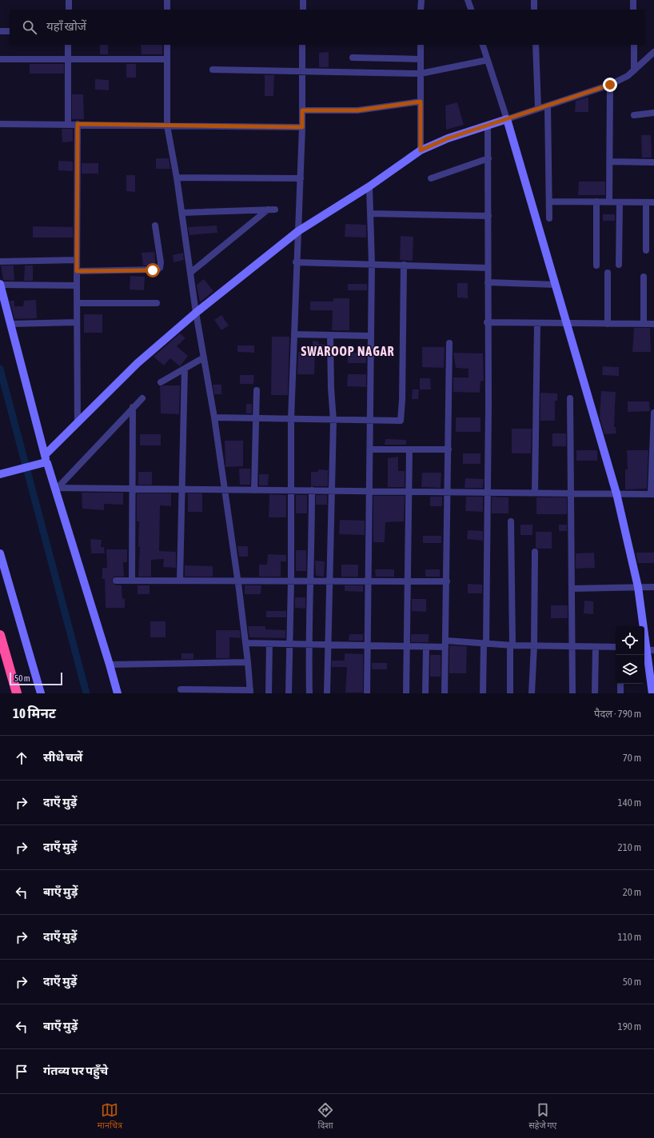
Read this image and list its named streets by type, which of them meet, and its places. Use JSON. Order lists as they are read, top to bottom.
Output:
{
  "districts": ["SWAROOP NAGAR"],
  "scale_bar": "50 m",
  "page": {
    "search": "यहाँ खोजें",
    "scale": "50 m",
    "heading": ["10 मिनट", "पैदल · 790 m"],
    "list": [
      ["सीधे चलें", "70 m"],
      ["दाएँ मुड़ें", "140 m"],
      ["दाएँ मुड़ें", "210 m"],
      ["बाएँ मुड़ें", "20 m"],
      ["दाएँ मुड़ें", "110 m"],
      ["दाएँ मुड़ें", "50 m"],
      ["बाएँ मुड़ें", "190 m"],
      "गंतव्य पर पहुँचे"
    ],
    "nav": ["मानचित्र", "दिशा", "सहेजे गए"]
  }
}
